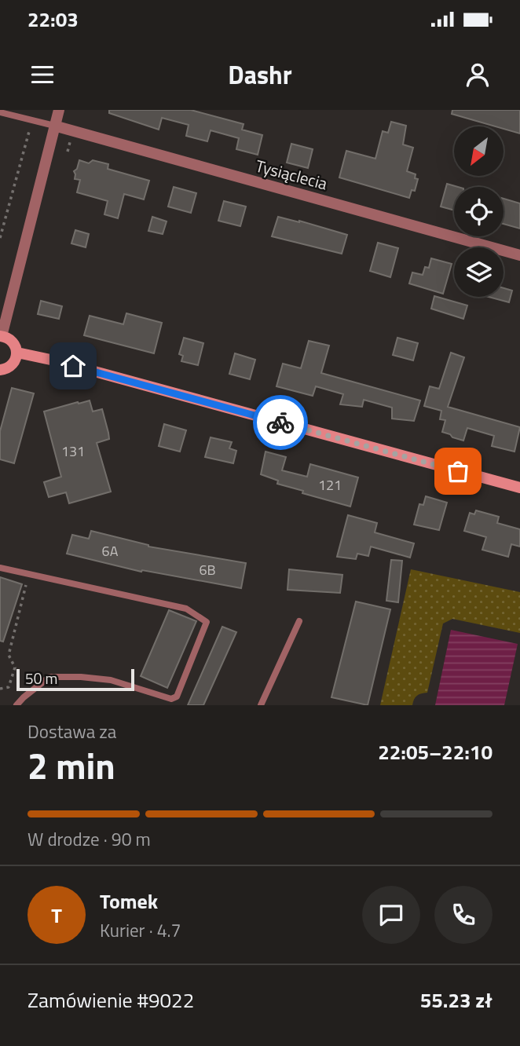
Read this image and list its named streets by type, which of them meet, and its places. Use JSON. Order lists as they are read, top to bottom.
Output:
{
  "streets": {
    "street": ["Tysiąclecia"]
  },
  "house_numbers": [
    "131",
    "121",
    "6A",
    "6B"
  ],
  "scale_bar": "50 m",
  "north": "bottom left",
  "page": {
    "status": "22:03",
    "header": "Dashr",
    "scale": "50 m",
    "heading": ["2 min", "Dostawa za", "22:05–22:10"],
    "panel": [
      "Tomek",
      "Kurier · 4.7",
      "Zamówienie #9022",
      "55.23 zł"
    ],
    "bar": "W drodze · 90 m",
    "round": "T"
  }
}
